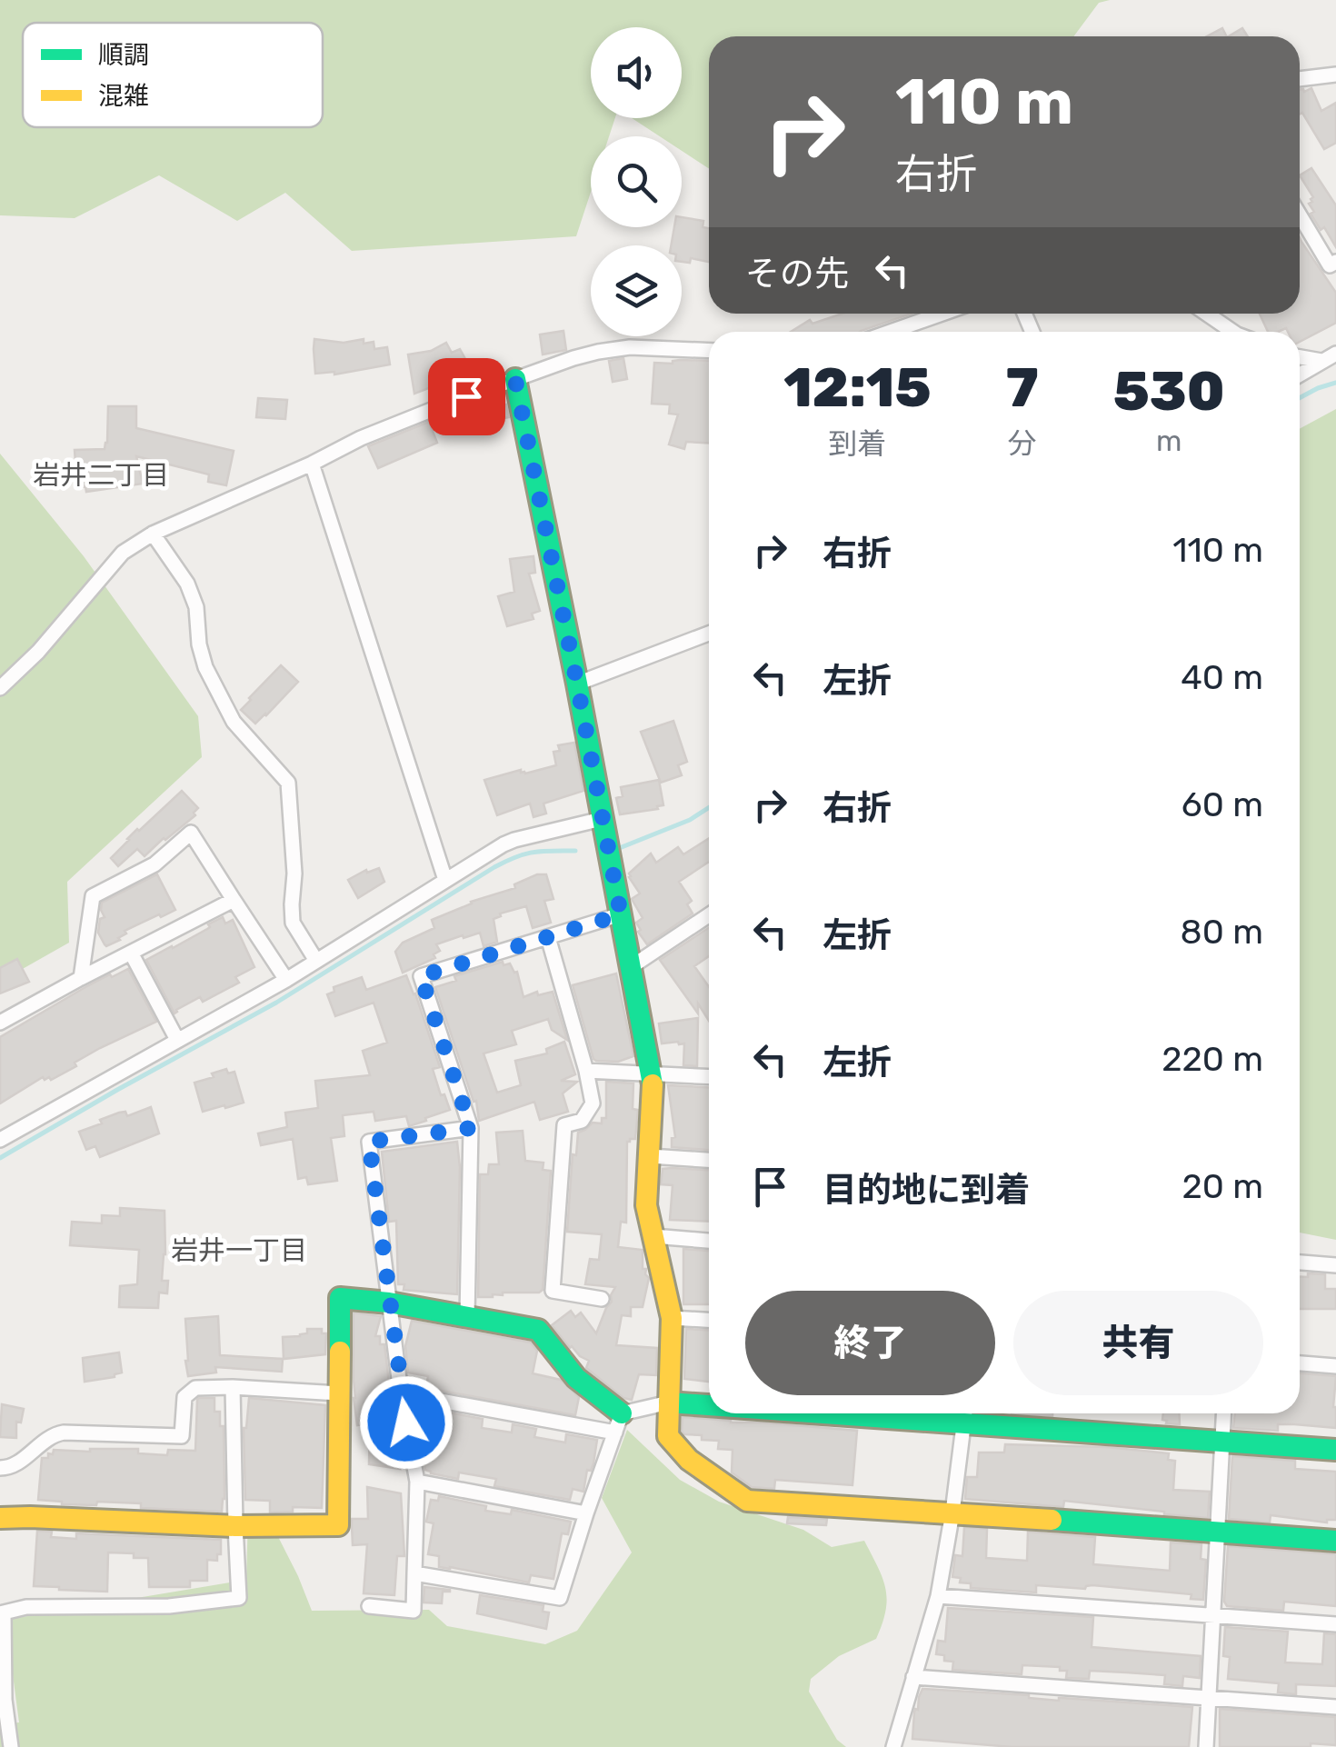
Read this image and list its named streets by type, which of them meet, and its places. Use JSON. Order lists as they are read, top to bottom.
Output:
{
  "districts": ["岩井二丁目", "岩井一丁目"],
  "legend": ["順調", "混雑"],
  "page": {
    "turn": ["110 m", "右折"],
    "then": "その先",
    "eta": [
      "12:15",
      "到着",
      "7",
      "分",
      "530",
      "m"
    ],
    "list": [
      {
        "name": "右折",
        "value": "110 m"
      },
      {
        "name": "左折",
        "value": "40 m"
      },
      {
        "name": "右折",
        "value": "60 m"
      },
      {
        "name": "左折",
        "value": "80 m"
      },
      {
        "name": "左折",
        "value": "220 m"
      },
      {
        "name": "目的地に到着",
        "value": "20 m"
      }
    ],
    "buttons": ["終了", "共有"]
  }
}
